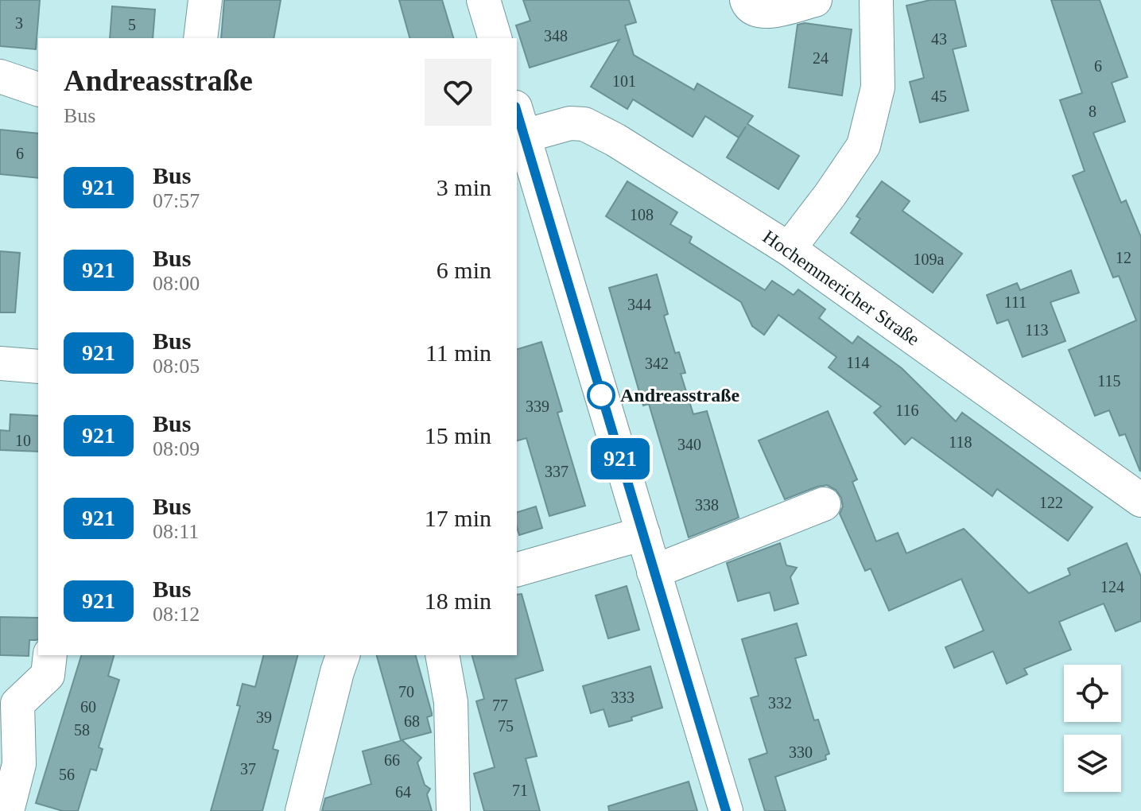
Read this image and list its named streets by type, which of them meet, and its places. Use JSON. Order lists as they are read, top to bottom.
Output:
{
  "streets": {
    "street": ["Hochemmericher Straße"]
  },
  "places": ["Andreasstraße"],
  "lines": ["bus line 921"],
  "house_numbers": [
    "3",
    "5",
    "348",
    "43",
    "24",
    "6",
    "101",
    "45",
    "8",
    "6",
    "108",
    "12",
    "109a",
    "111",
    "344",
    "113",
    "114",
    "342",
    "115",
    "339",
    "116",
    "10",
    "118",
    "340",
    "337",
    "122",
    "338",
    "124",
    "70",
    "333",
    "332",
    "77",
    "60",
    "39",
    "68",
    "75",
    "58",
    "330",
    "66",
    "37",
    "56",
    "71",
    "64"
  ],
  "page": {
    "on_map": "921",
    "heading": ["Andreasstraße", "Bus"],
    "list": [
      {
        "mark": "921",
        "name": "Bus",
        "note": "07:57",
        "value": "3 min"
      },
      {
        "mark": "921",
        "name": "Bus",
        "note": "08:00",
        "value": "6 min"
      },
      {
        "mark": "921",
        "name": "Bus",
        "note": "08:05",
        "value": "11 min"
      },
      {
        "mark": "921",
        "name": "Bus",
        "note": "08:09",
        "value": "15 min"
      },
      {
        "mark": "921",
        "name": "Bus",
        "note": "08:11",
        "value": "17 min"
      },
      {
        "mark": "921",
        "name": "Bus",
        "note": "08:12",
        "value": "18 min"
      }
    ]
  }
}
